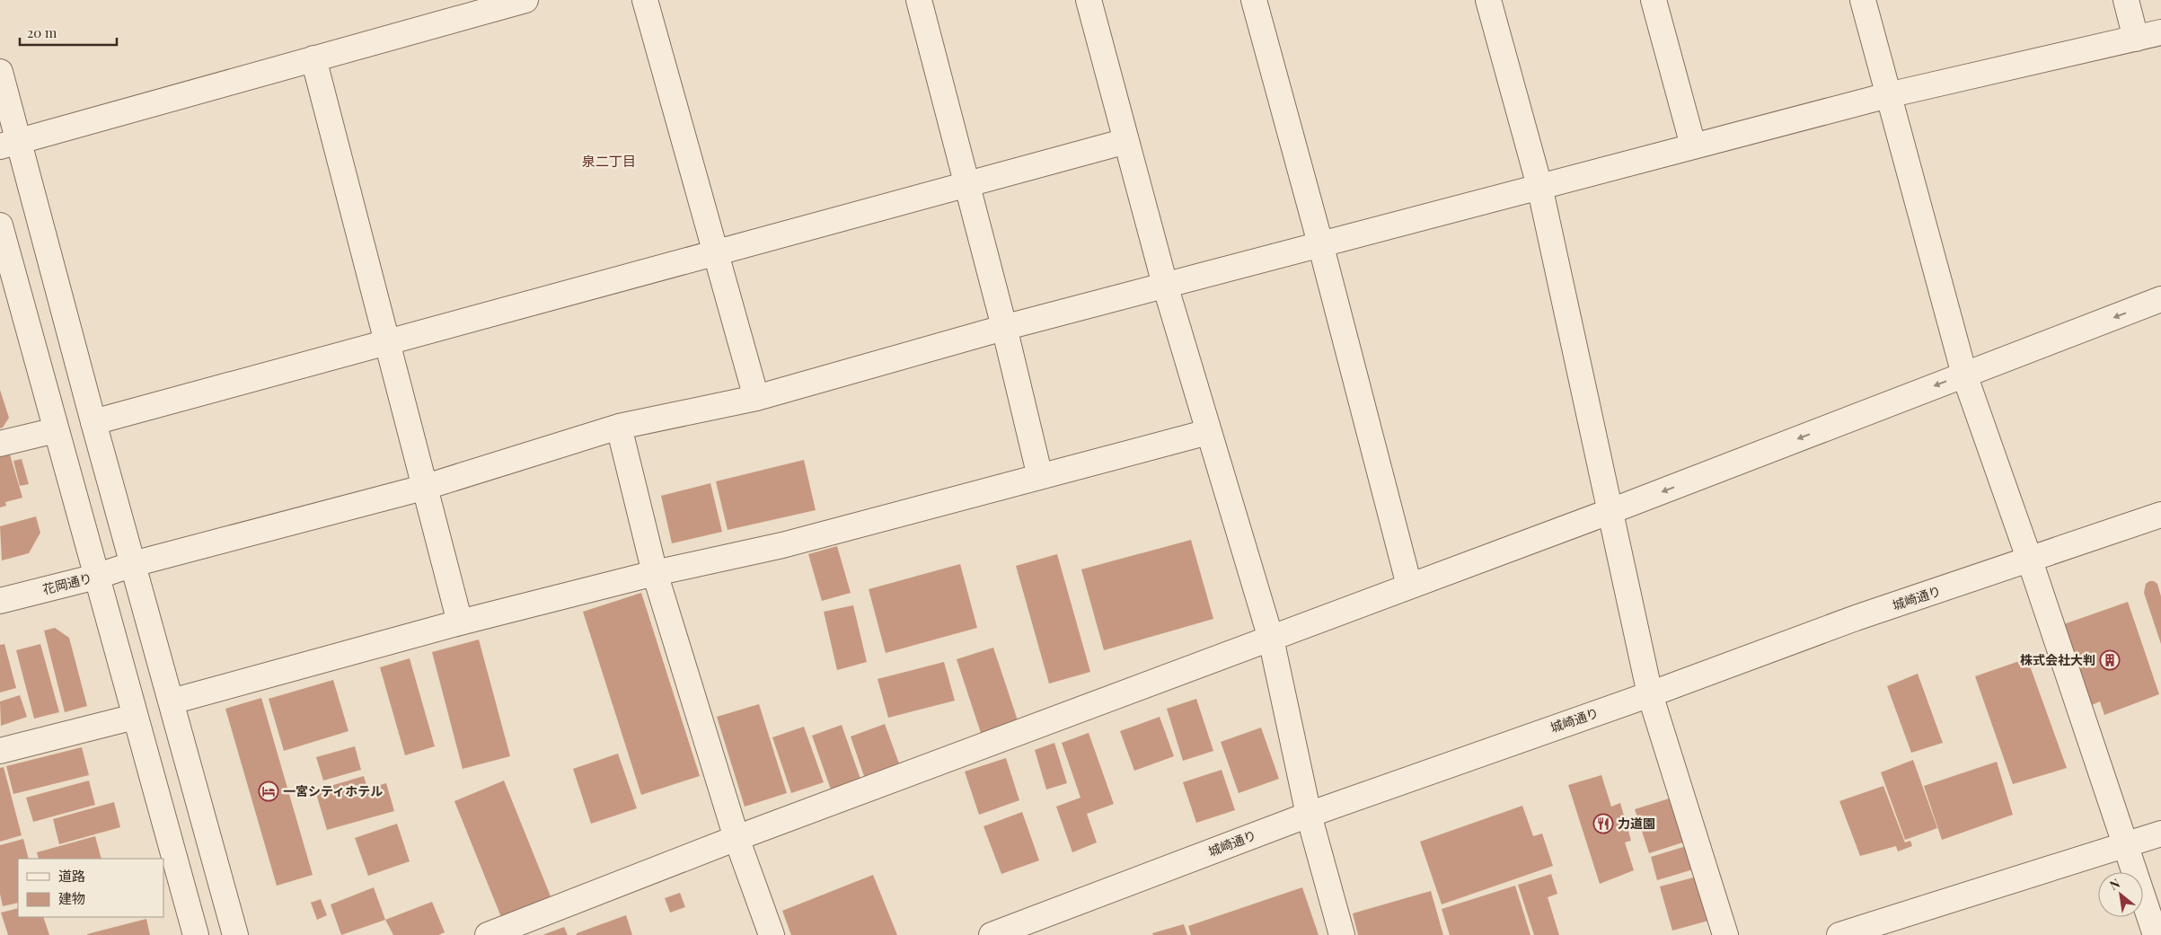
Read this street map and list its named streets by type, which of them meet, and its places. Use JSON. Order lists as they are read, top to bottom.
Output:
{
  "streets": {
    "street": ["花岡通り", "城崎通り"]
  },
  "districts": ["泉二丁目"],
  "places": {
    "building": ["株式会社大判"],
    "hotel": ["一宮シティホテル"],
    "restaurant": ["力道園"]
  },
  "legend": ["道路", "建物"],
  "scale_bar": "20 m",
  "north": "top left"
}
